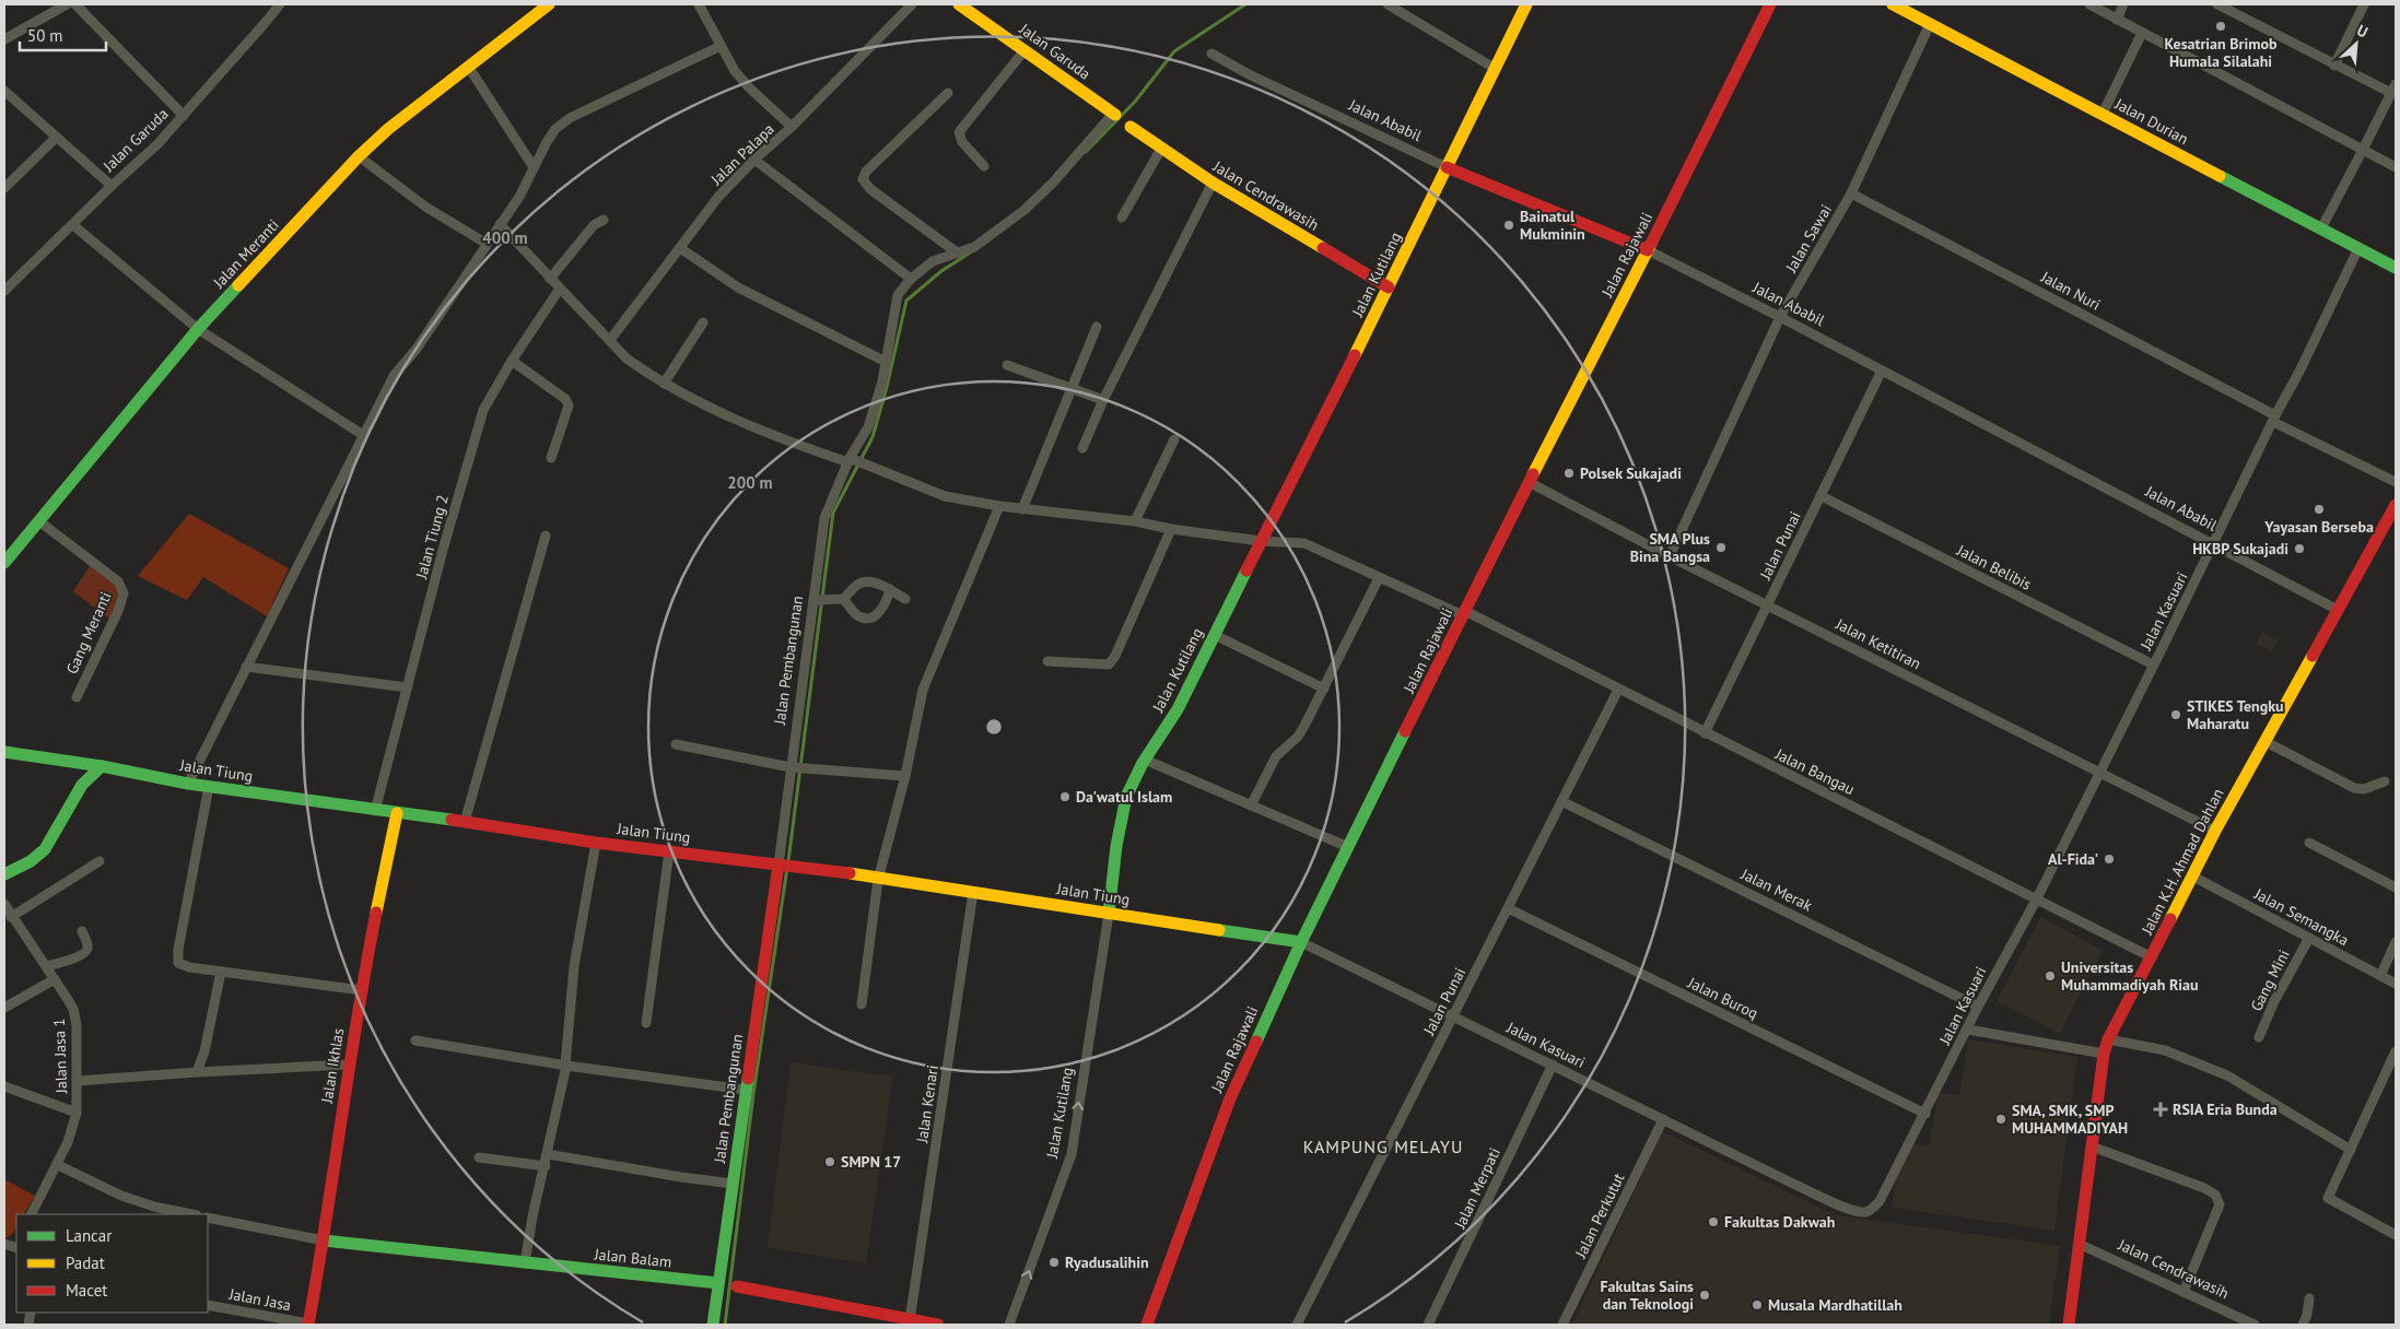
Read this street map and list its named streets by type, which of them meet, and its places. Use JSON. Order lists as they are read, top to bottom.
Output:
{
  "streets": {
    "street": [
      "Jalan Garuda",
      "Jalan Ababil",
      "Jalan Durian",
      "Jalan Palapa",
      "Jalan Cendrawasih",
      "Jalan Sawai",
      "Jalan Meranti",
      "Jalan Rajawali",
      "Jalan Kutilang",
      "Jalan Nuri",
      "Jalan Tiung 2",
      "Jalan Punai",
      "Jalan Belibis",
      "Jalan Kasuari",
      "Gang Meranti",
      "Jalan Ketitiran",
      "Jalan Pembangunan",
      "Jalan Tiung",
      "Jalan Bangau",
      "Jalan K.H. Ahmad Dahlan",
      "Jalan Merak",
      "Jalan Semangka",
      "Gang Mini",
      "Jalan Buroq",
      "Jalan Jasa 1",
      "Jalan Ikhlas",
      "Jalan Kenari",
      "Jalan Merpati",
      "Jalan Perkutut",
      "Jalan Balam",
      "Jalan Jasa"
    ]
  },
  "crossings": [
    ["Jalan Garuda", "Jalan Cendrawasih"],
    ["Jalan Garuda", "Jalan Pembangunan"],
    ["Jalan Ababil", "Jalan Sawai"],
    ["Jalan Ababil", "Jalan Rajawali"],
    ["Jalan Ababil", "Jalan Kutilang"],
    ["Jalan Ababil", "Jalan Punai"],
    ["Jalan Ababil", "Jalan Kasuari"],
    ["Jalan Ababil", "Jalan K.H. Ahmad Dahlan"],
    ["Jalan Durian", "Jalan Sawai"],
    ["Jalan Durian", "Jalan Kasuari"],
    ["Jalan Palapa", "Jalan Bangau"],
    ["Jalan Cendrawasih", "Jalan Kutilang"],
    ["Jalan Cendrawasih", "Jalan K.H. Ahmad Dahlan"],
    ["Jalan Sawai", "Jalan Nuri"],
    ["Jalan Sawai", "Jalan Ketitiran"],
    ["Jalan Meranti", "Gang Meranti"],
    ["Jalan Rajawali", "Jalan Kasuari"],
    ["Jalan Rajawali", "Jalan Ketitiran"],
    ["Jalan Rajawali", "Jalan Tiung"],
    ["Jalan Rajawali", "Jalan Bangau"],
    ["Jalan Kutilang", "Jalan Tiung"],
    ["Jalan Kutilang", "Jalan Bangau"],
    ["Jalan Nuri", "Jalan Kasuari"],
    ["Jalan Tiung 2", "Jalan Tiung"],
    ["Jalan Tiung 2", "Jalan Bangau"],
    ["Jalan Punai", "Jalan Belibis"],
    ["Jalan Punai", "Jalan Kasuari"],
    ["Jalan Punai", "Jalan Ketitiran"],
    ["Jalan Punai", "Jalan Bangau"],
    ["Jalan Punai", "Jalan Merak"],
    ["Jalan Punai", "Jalan Buroq"],
    ["Jalan Belibis", "Jalan Kasuari"],
    ["Jalan Kasuari", "Jalan Ketitiran"],
    ["Jalan Kasuari", "Jalan Tiung"],
    ["Jalan Kasuari", "Jalan Bangau"],
    ["Jalan Kasuari", "Jalan Merak"],
    ["Jalan Kasuari", "Jalan Buroq"],
    ["Jalan Kasuari", "Jalan Merpati"],
    ["Jalan Kasuari", "Jalan Perkutut"],
    ["Jalan Ketitiran", "Jalan K.H. Ahmad Dahlan"],
    ["Jalan Pembangunan", "Jalan Tiung"],
    ["Jalan Pembangunan", "Jalan Bangau"],
    ["Jalan Pembangunan", "Jalan Balam"],
    ["Jalan Tiung", "Jalan Ikhlas"],
    ["Jalan Tiung", "Jalan Kenari"],
    ["Jalan Bangau", "Jalan K.H. Ahmad Dahlan"],
    ["Jalan K.H. Ahmad Dahlan", "Jalan Semangka"],
    ["Jalan Semangka", "Gang Mini"],
    ["Jalan Ikhlas", "Jalan Balam"],
    ["Jalan Ikhlas", "Jalan Jasa"],
    ["Jalan Kenari", "Jalan Balam"]
  ],
  "districts": ["KAMPUNG MELAYU"],
  "places": {
    "other": [
      "Kesatrian Brimob Humala Silalahi",
      "Bainatul Mukminin",
      "Polsek Sukajadi",
      "Yayasan Berseba",
      "SMA Plus Bina Bangsa",
      "HKBP Sukajadi",
      "STIKES Tengku Maharatu",
      "Da'watul Islam",
      "Al-Fida'",
      "Universitas Muhammadiyah Riau",
      "SMA, SMK, SMP MUHAMMADIYAH",
      "SMPN 17",
      "Fakultas Dakwah",
      "Ryadusalihin",
      "Fakultas Sains dan Teknologi",
      "Musala Mardhatillah"
    ],
    "health": ["RSIA Eria Bunda"]
  },
  "legend": ["Lancar", "Padat", "Macet"],
  "scale_bar": "50 m",
  "north": "top right",
  "rings": ["400 m", "200 m"]
}
